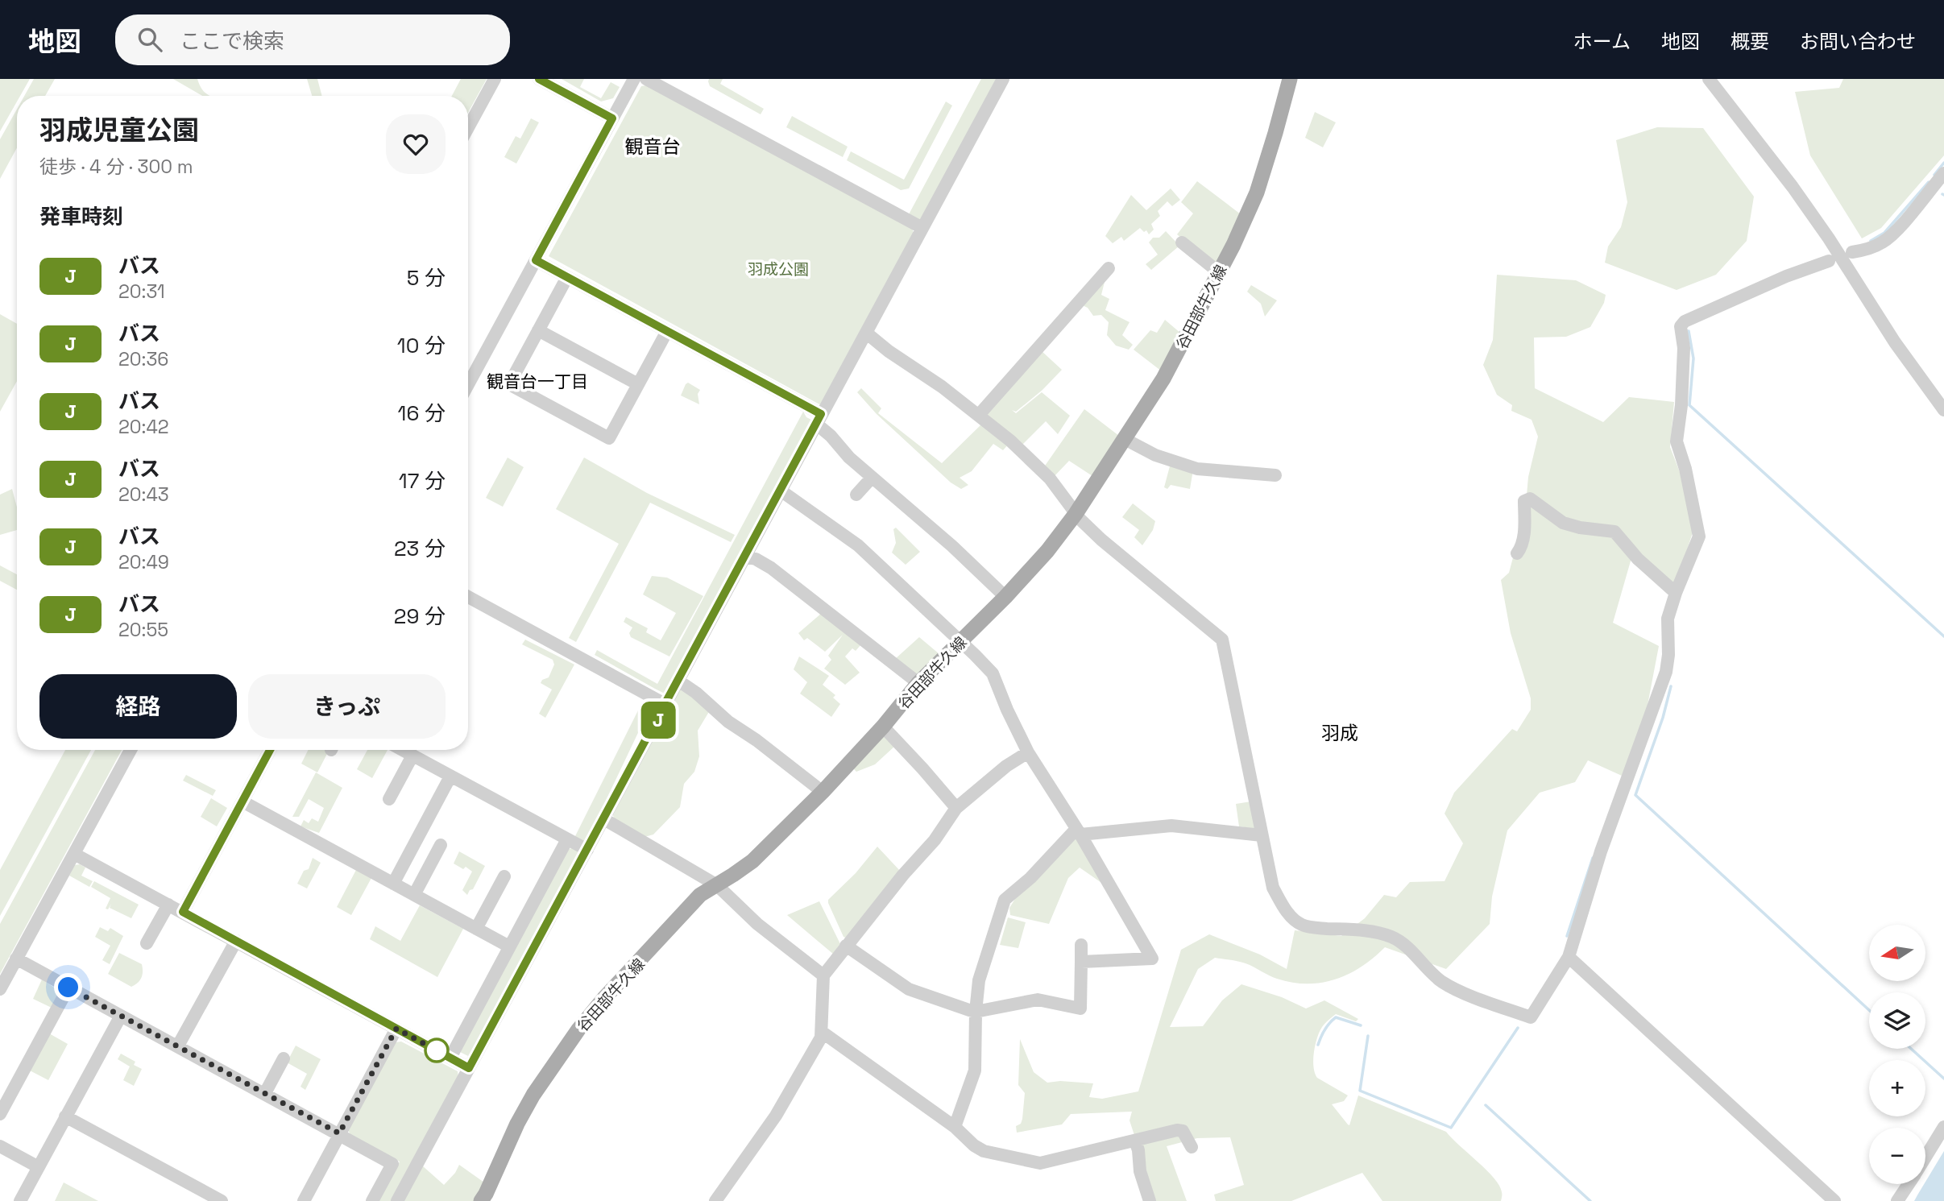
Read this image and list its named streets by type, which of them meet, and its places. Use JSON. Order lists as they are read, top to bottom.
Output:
{
  "streets": {
    "main road": ["谷田部牛久線"]
  },
  "districts": ["観音台", "観音台一丁目", "羽成"],
  "parks": ["羽成公園"],
  "lines": ["bus line J"],
  "north": "left",
  "page": {
    "header": "地図",
    "search": "ここで検索",
    "nav": [
      "ホーム",
      "地図",
      "概要",
      "お問い合わせ"
    ],
    "on_map": "J",
    "heading": [
      ["羽成児童公園", "徒歩 · 4 分 · 300 m"],
      "発車時刻"
    ],
    "list": [
      {
        "mark": "J",
        "name": "バス",
        "note": "20:31",
        "value": "5 分"
      },
      {
        "mark": "J",
        "name": "バス",
        "note": "20:36",
        "value": "10 分"
      },
      {
        "mark": "J",
        "name": "バス",
        "note": "20:42",
        "value": "16 分"
      },
      {
        "mark": "J",
        "name": "バス",
        "note": "20:43",
        "value": "17 分"
      },
      {
        "mark": "J",
        "name": "バス",
        "note": "20:49",
        "value": "23 分"
      },
      {
        "mark": "J",
        "name": "バス",
        "note": "20:55",
        "value": "29 分"
      }
    ],
    "buttons": ["経路", "きっぷ"],
    "map_buttons": ["+", "−"]
  }
}
